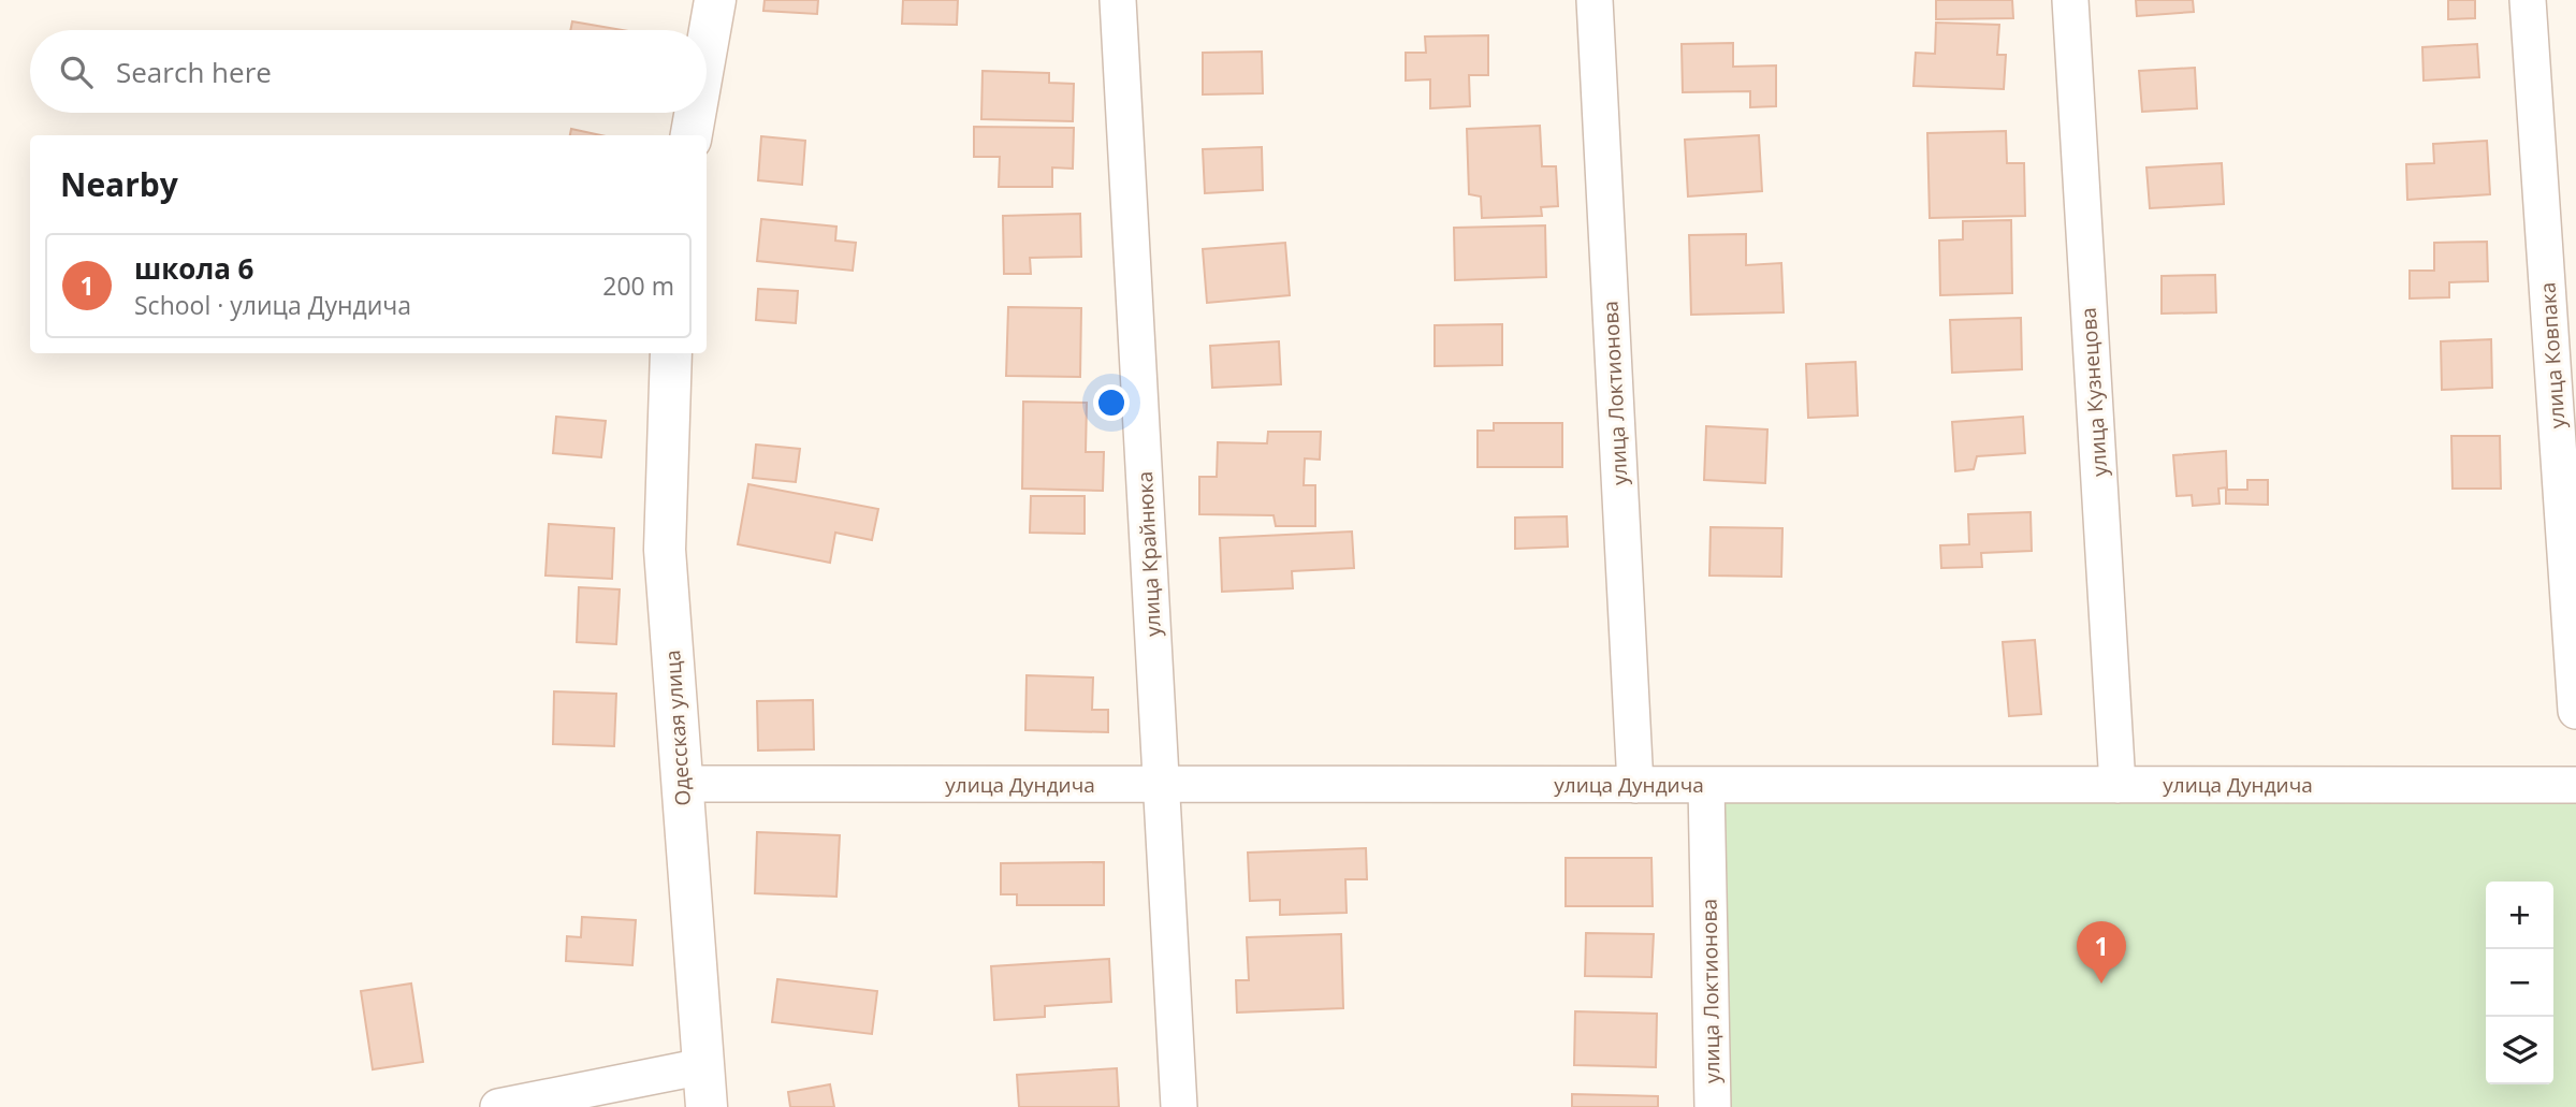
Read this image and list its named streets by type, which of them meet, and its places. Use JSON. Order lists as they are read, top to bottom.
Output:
{
  "streets": {
    "main road": ["Одесская улица"],
    "street": [
      "улица Ковпака",
      "улица Кузнецова",
      "улица Локтионова",
      "улица Крайнюка",
      "улица Дундича"
    ]
  },
  "crossings": [
    ["улица Кузнецова", "улица Дундича"],
    ["улица Локтионова", "улица Дундича"],
    ["улица Крайнюка", "улица Дундича"],
    ["Одесская улица", "улица Дундича"]
  ],
  "page": {
    "search": "Search here",
    "heading": "Nearby",
    "list": [
      {
        "mark": "1",
        "name": "школа 6",
        "note": "School · улица Дундича",
        "value": "200 m"
      }
    ],
    "map_buttons": ["+", "−"],
    "pins": "1"
  }
}
